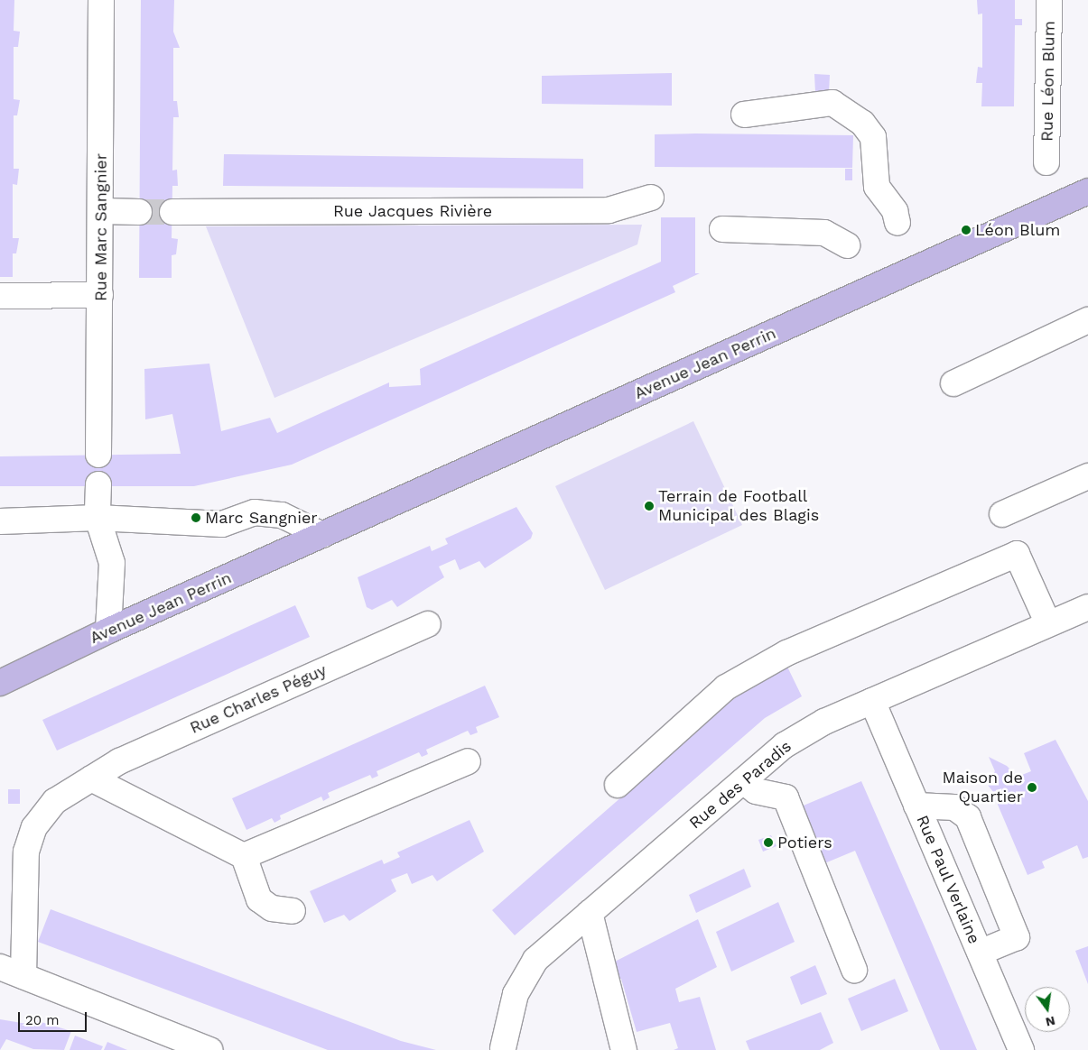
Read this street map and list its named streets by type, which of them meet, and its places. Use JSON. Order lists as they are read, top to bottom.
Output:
{
  "streets": {
    "main road": ["Avenue Jean Perrin"],
    "street": [
      "Rue Léon Blum",
      "Rue Jacques Rivière",
      "Rue Marc Sangnier",
      "Rue Charles Péguy",
      "Rue des Paradis",
      "Rue Paul Verlaine"
    ]
  },
  "crossings": [
    ["Rue des Paradis", "Rue Paul Verlaine"]
  ],
  "places": [
    "Léon Blum",
    "Terrain de Football Municipal des Blagis",
    "Marc Sangnier",
    "Maison de Quartier",
    "Potiers"
  ],
  "scale_bar": "20 m",
  "north": "bottom"
}
